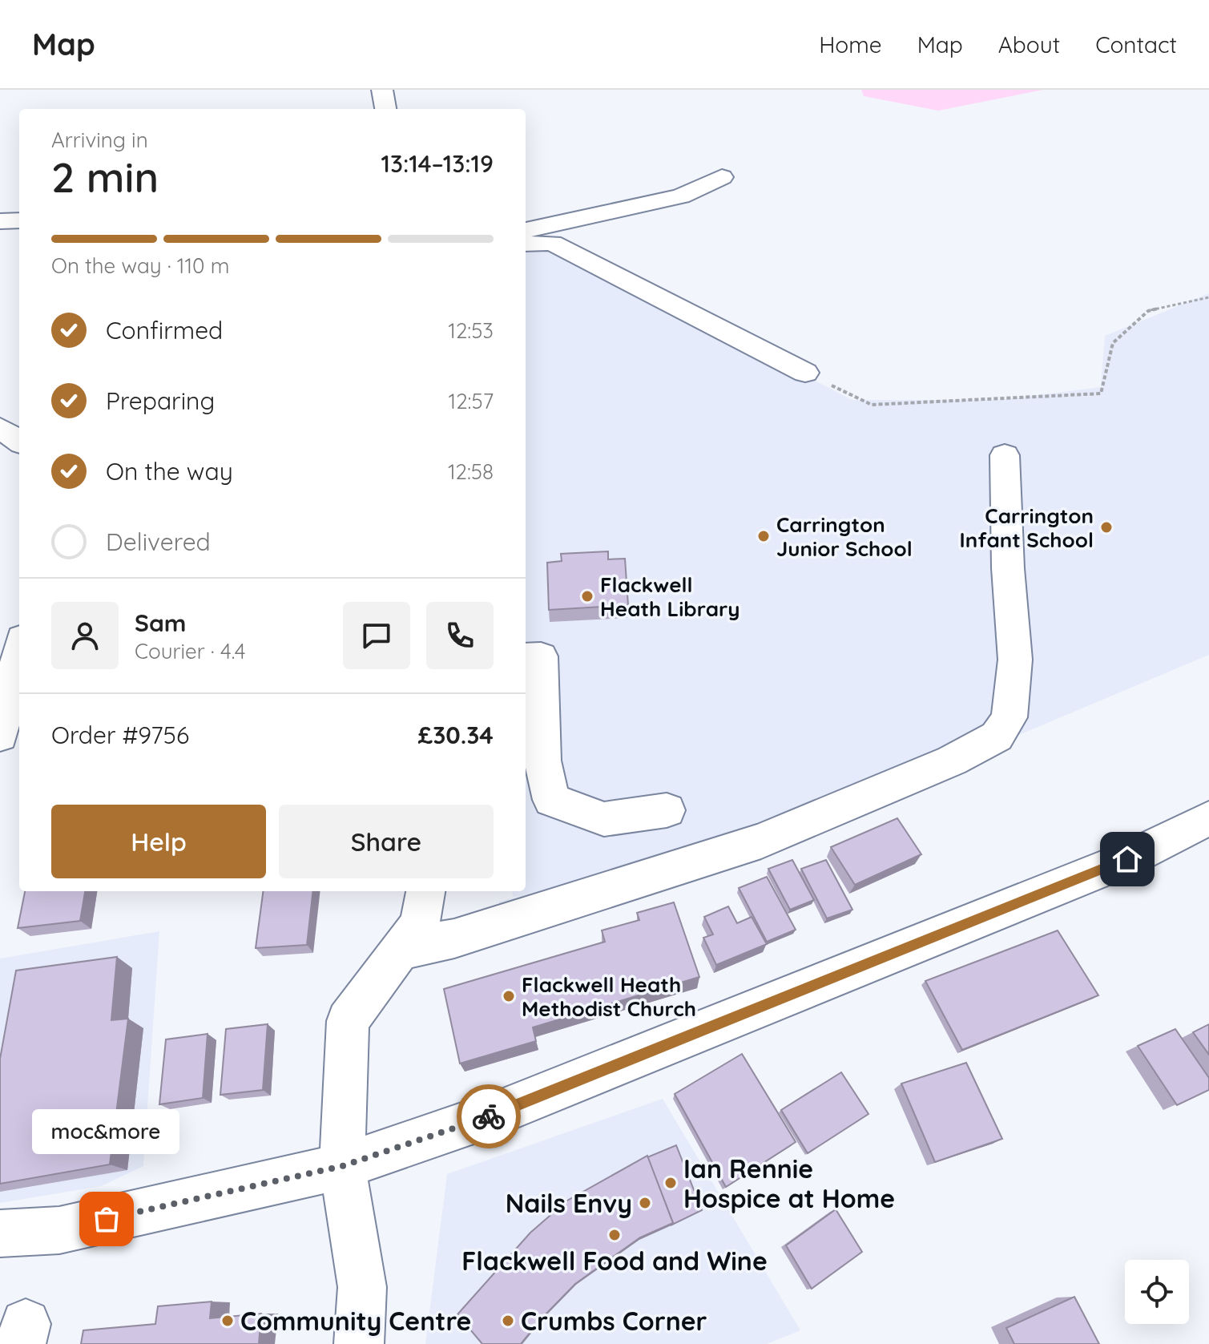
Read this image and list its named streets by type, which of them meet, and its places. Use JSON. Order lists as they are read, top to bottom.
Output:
{
  "places": [
    "Carrington Infant School",
    "Carrington Junior School",
    "Flackwell Heath Library",
    "Flackwell Heath Methodist Church",
    "Ian Rennie Hospice at Home",
    "Nails Envy",
    "moc&more",
    "Flackwell Food and Wine",
    "Community Centre",
    "Crumbs Corner"
  ],
  "page": {
    "header": "Map",
    "nav": [
      "Home",
      "Map",
      "About",
      "Contact"
    ],
    "heading": ["2 min", "Arriving in", "13:14–13:19"],
    "panel": [
      "Sam",
      "Courier · 4.4",
      "Order #9756",
      "£30.34"
    ],
    "bar": "On the way · 110 m",
    "list": [
      ["Confirmed", "12:53"],
      ["Preparing", "12:57"],
      ["On the way", "12:58"],
      "Delivered"
    ],
    "buttons": ["Help", "Share"],
    "bubble": "moc&more"
  }
}
